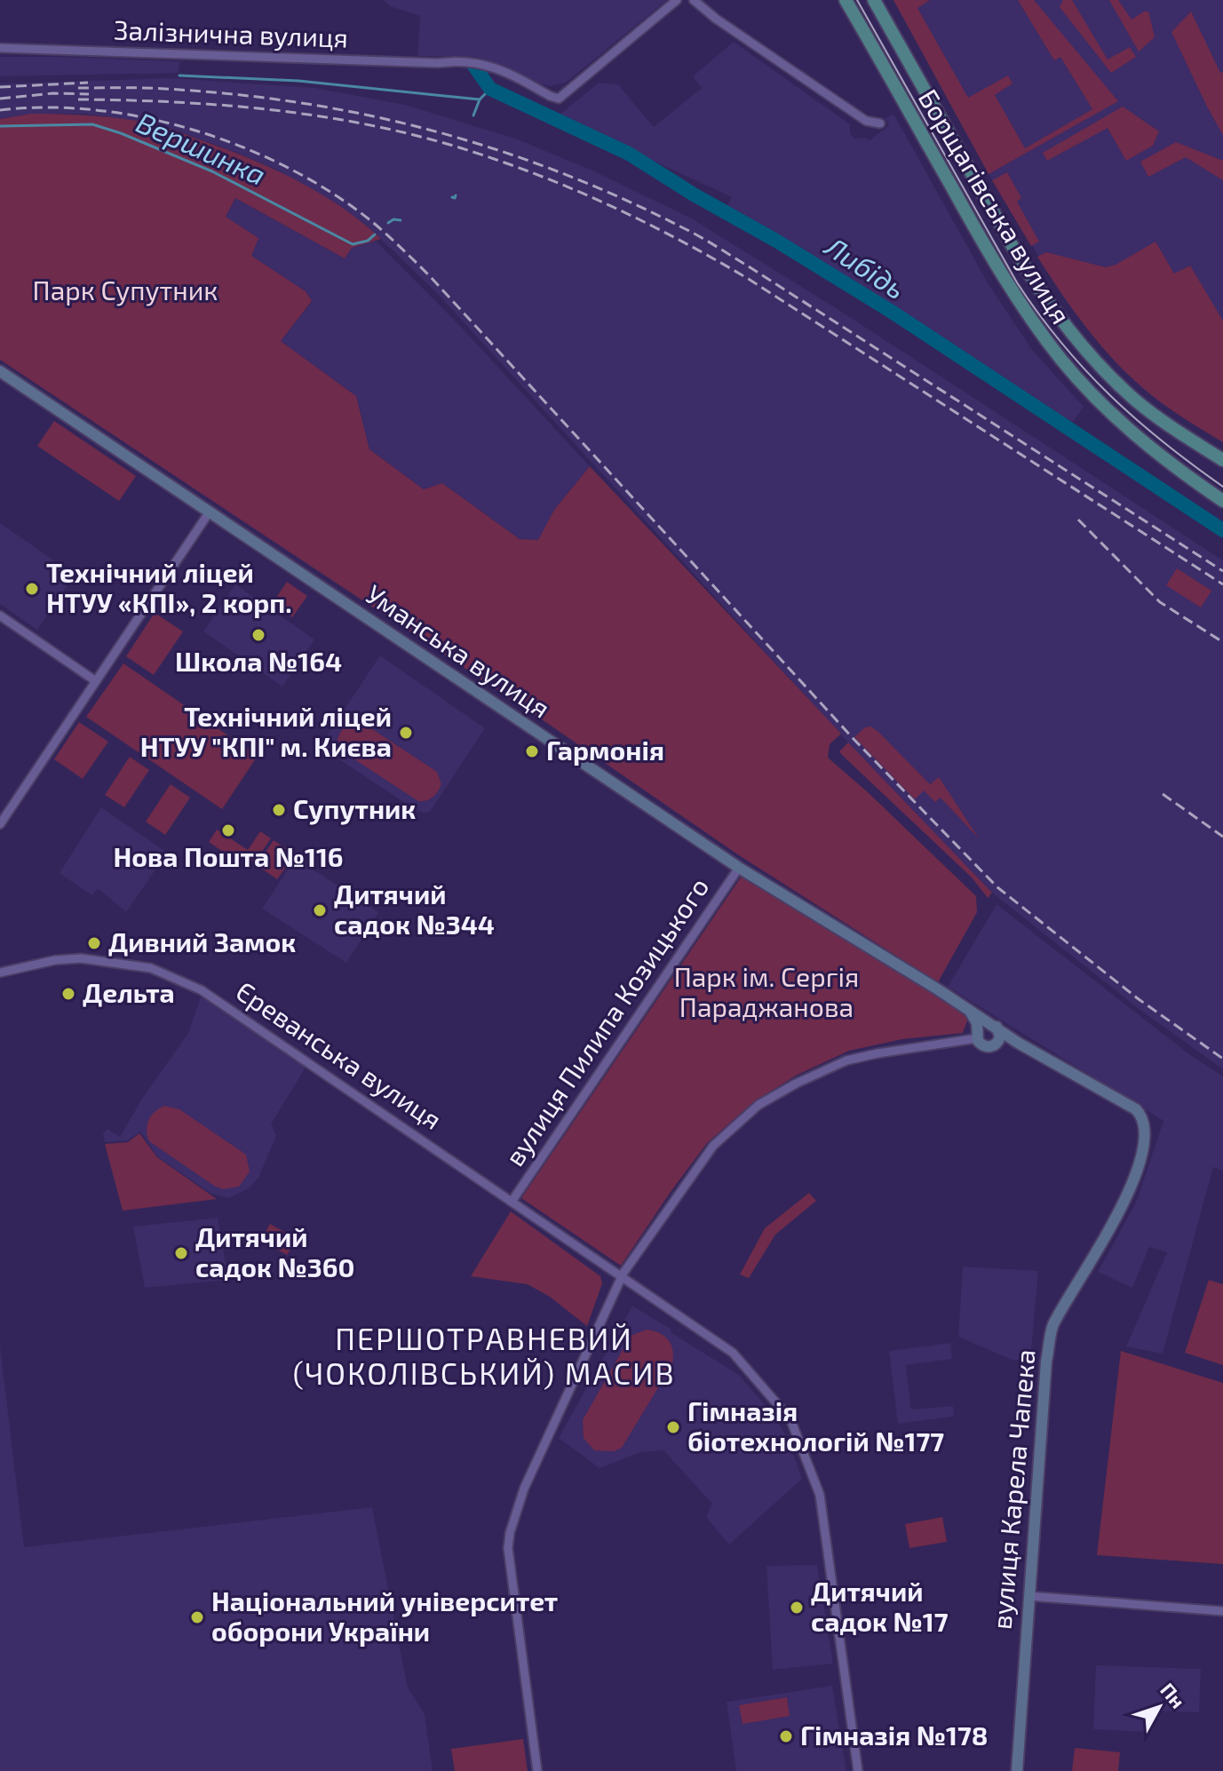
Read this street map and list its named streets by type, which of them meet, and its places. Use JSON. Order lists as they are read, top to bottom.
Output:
{
  "streets": {
    "main road": ["Борщагівська вулиця"],
    "street": [
      "Залізнична вулиця",
      "Уманська вулиця",
      "вулиця Пилипа Козицького",
      "Єреванська вулиця",
      "вулиця Карела Чапека"
    ]
  },
  "crossings": [
    ["Уманська вулиця", "вулиця Пилипа Козицького"],
    ["Уманська вулиця", "вулиця Карела Чапека"],
    ["вулиця Пилипа Козицького", "Єреванська вулиця"]
  ],
  "districts": ["ПЕРШОТРАВНЕВИЙ (ЧОКОЛІВСЬКИЙ) МАСИВ"],
  "water": ["Вершинка", "Либідь"],
  "parks": ["Парк Супутник", "Парк ім. Сергія Параджанова"],
  "places": [
    "Технічний ліцей НТУУ «КПІ», 2 корп.",
    "Школа №164",
    "Технічний ліцей НТУУ \"КПІ\" м. Києва",
    "Гармонія",
    "Супутник",
    "Нова Пошта №116",
    "Дитячий садок №344",
    "Дивний Замок",
    "Дельта",
    "Дитячий садок №360",
    "Гімназія біотехнологій №177",
    "Дитячий садок №17",
    "Національний університет оборони України",
    "Гімназія №178"
  ],
  "north": "top right"
}
